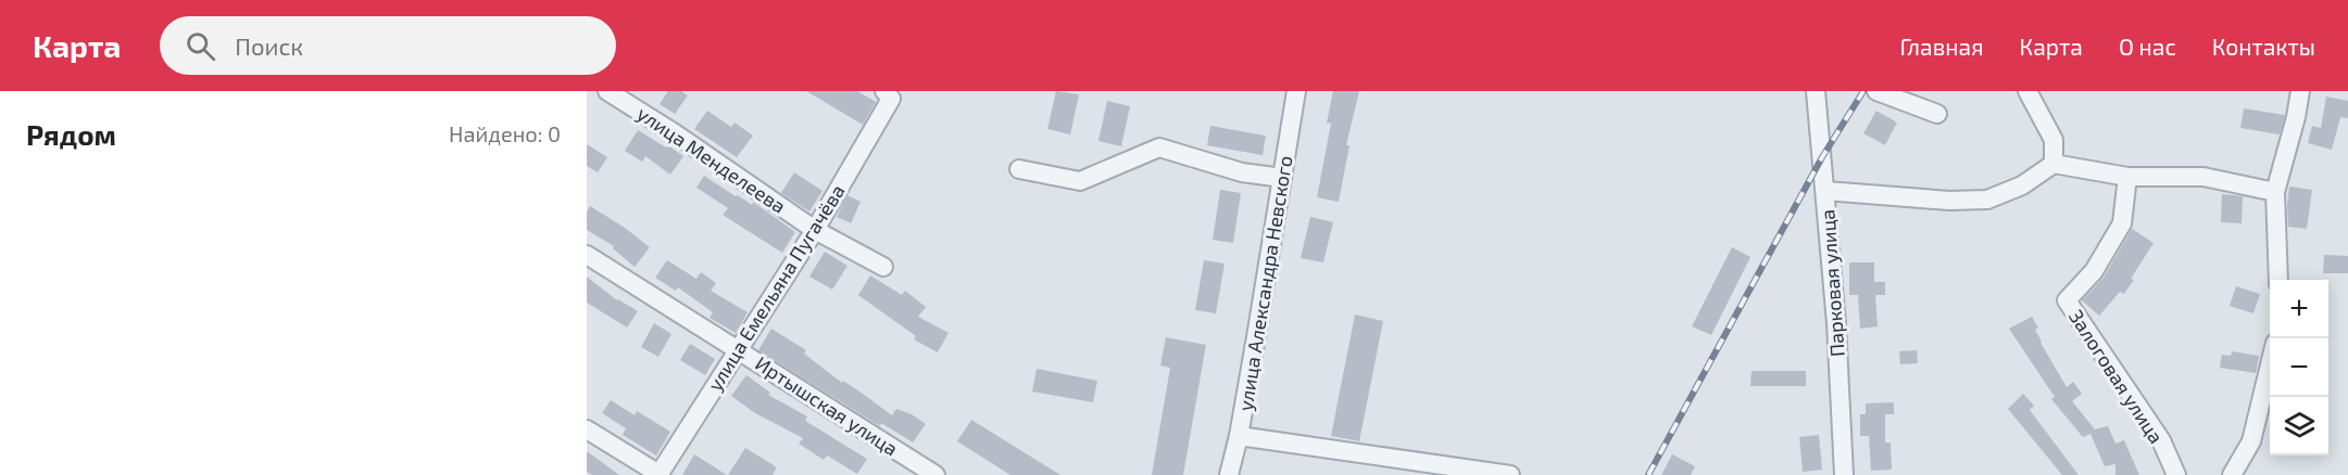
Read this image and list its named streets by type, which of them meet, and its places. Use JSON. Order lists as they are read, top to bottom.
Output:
{
  "streets": {
    "street": [
      "улица Менделеева",
      "улица Александра Невского",
      "Парковая улица",
      "улица Емельяна Пугачёва",
      "Залоговая улица",
      "Иртышская улица"
    ]
  },
  "crossings": [
    ["улица Менделеева", "улица Емельяна Пугачёва"],
    ["улица Емельяна Пугачёва", "Иртышская улица"]
  ],
  "page": {
    "header": "Карта",
    "search": "Поиск",
    "nav": [
      "Главная",
      "Карта",
      "О нас",
      "Контакты"
    ],
    "heading": ["Рядом", "Найдено: 0"],
    "map_buttons": ["+", "−"]
  }
}
